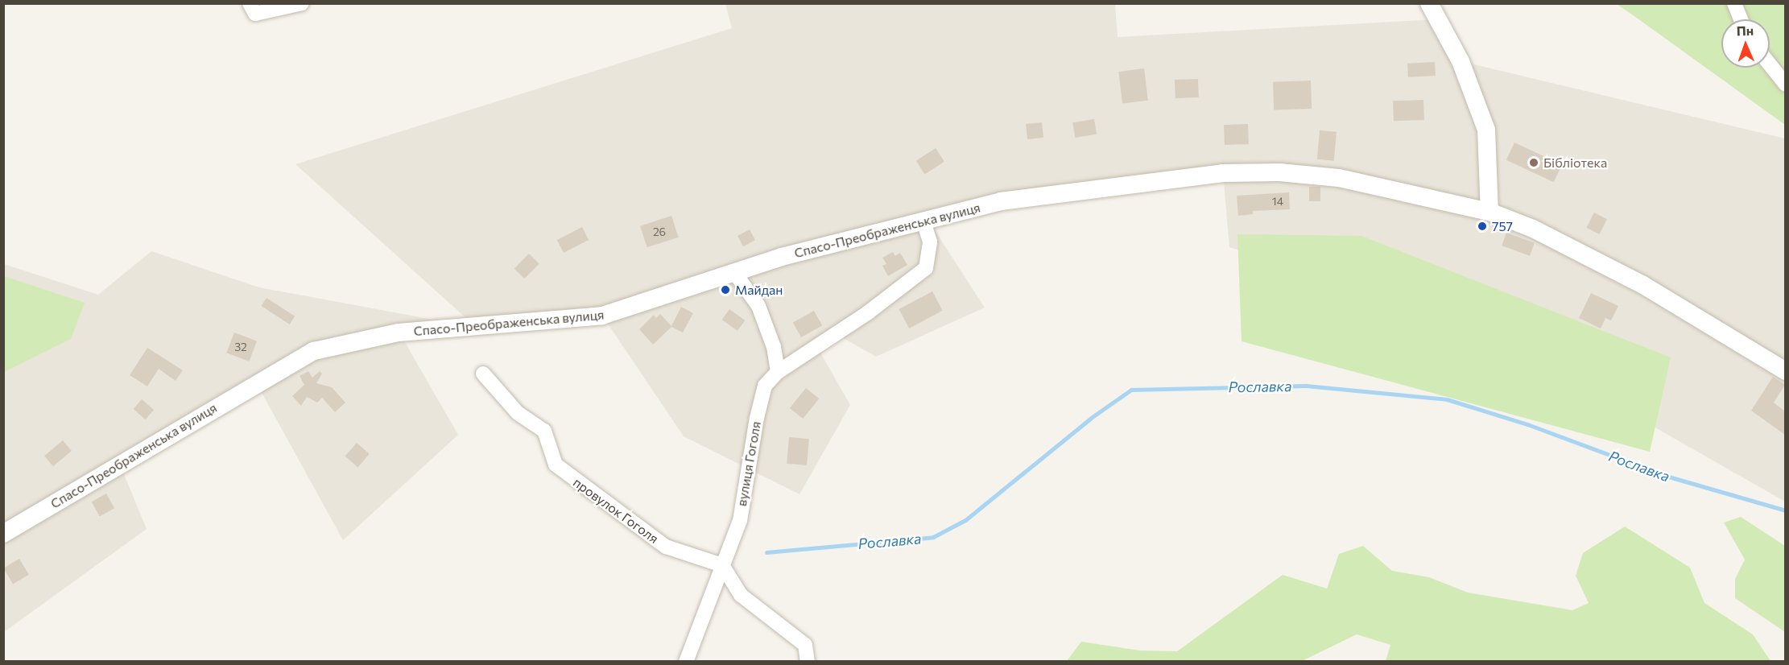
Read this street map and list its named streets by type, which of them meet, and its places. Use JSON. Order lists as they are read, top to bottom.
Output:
{
  "streets": {
    "street": ["Спасо-Преображенська вулиця", "вулиця Гоголя", "провулок Гоголя"]
  },
  "crossings": [
    ["Спасо-Преображенська вулиця", "вулиця Гоголя"],
    ["вулиця Гоголя", "провулок Гоголя"]
  ],
  "water": ["Рославка"],
  "places": ["Бібліотека", "757", "Майдан"],
  "house_numbers": ["14", "26", "32"],
  "north": "top"
}
